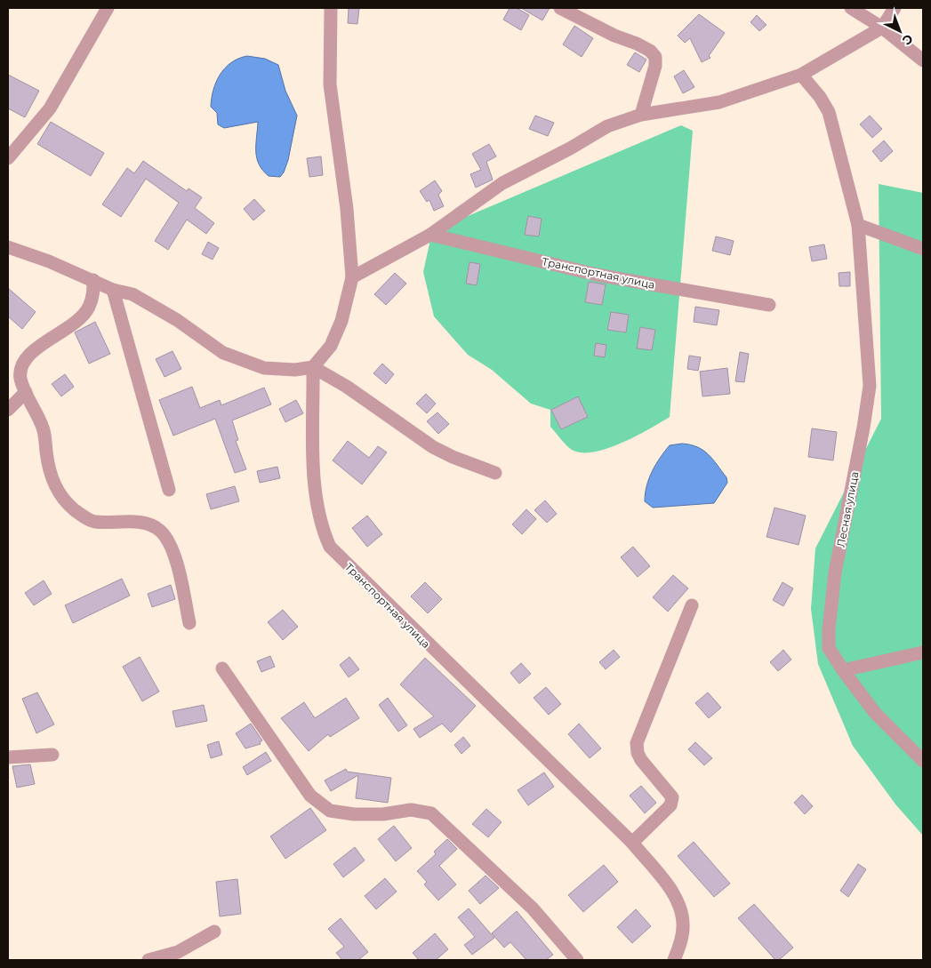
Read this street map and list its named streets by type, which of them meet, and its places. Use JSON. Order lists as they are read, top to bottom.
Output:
{
  "streets": {
    "street": ["Транспортная улица", "Лесная улица"]
  },
  "north": "bottom right"
}
